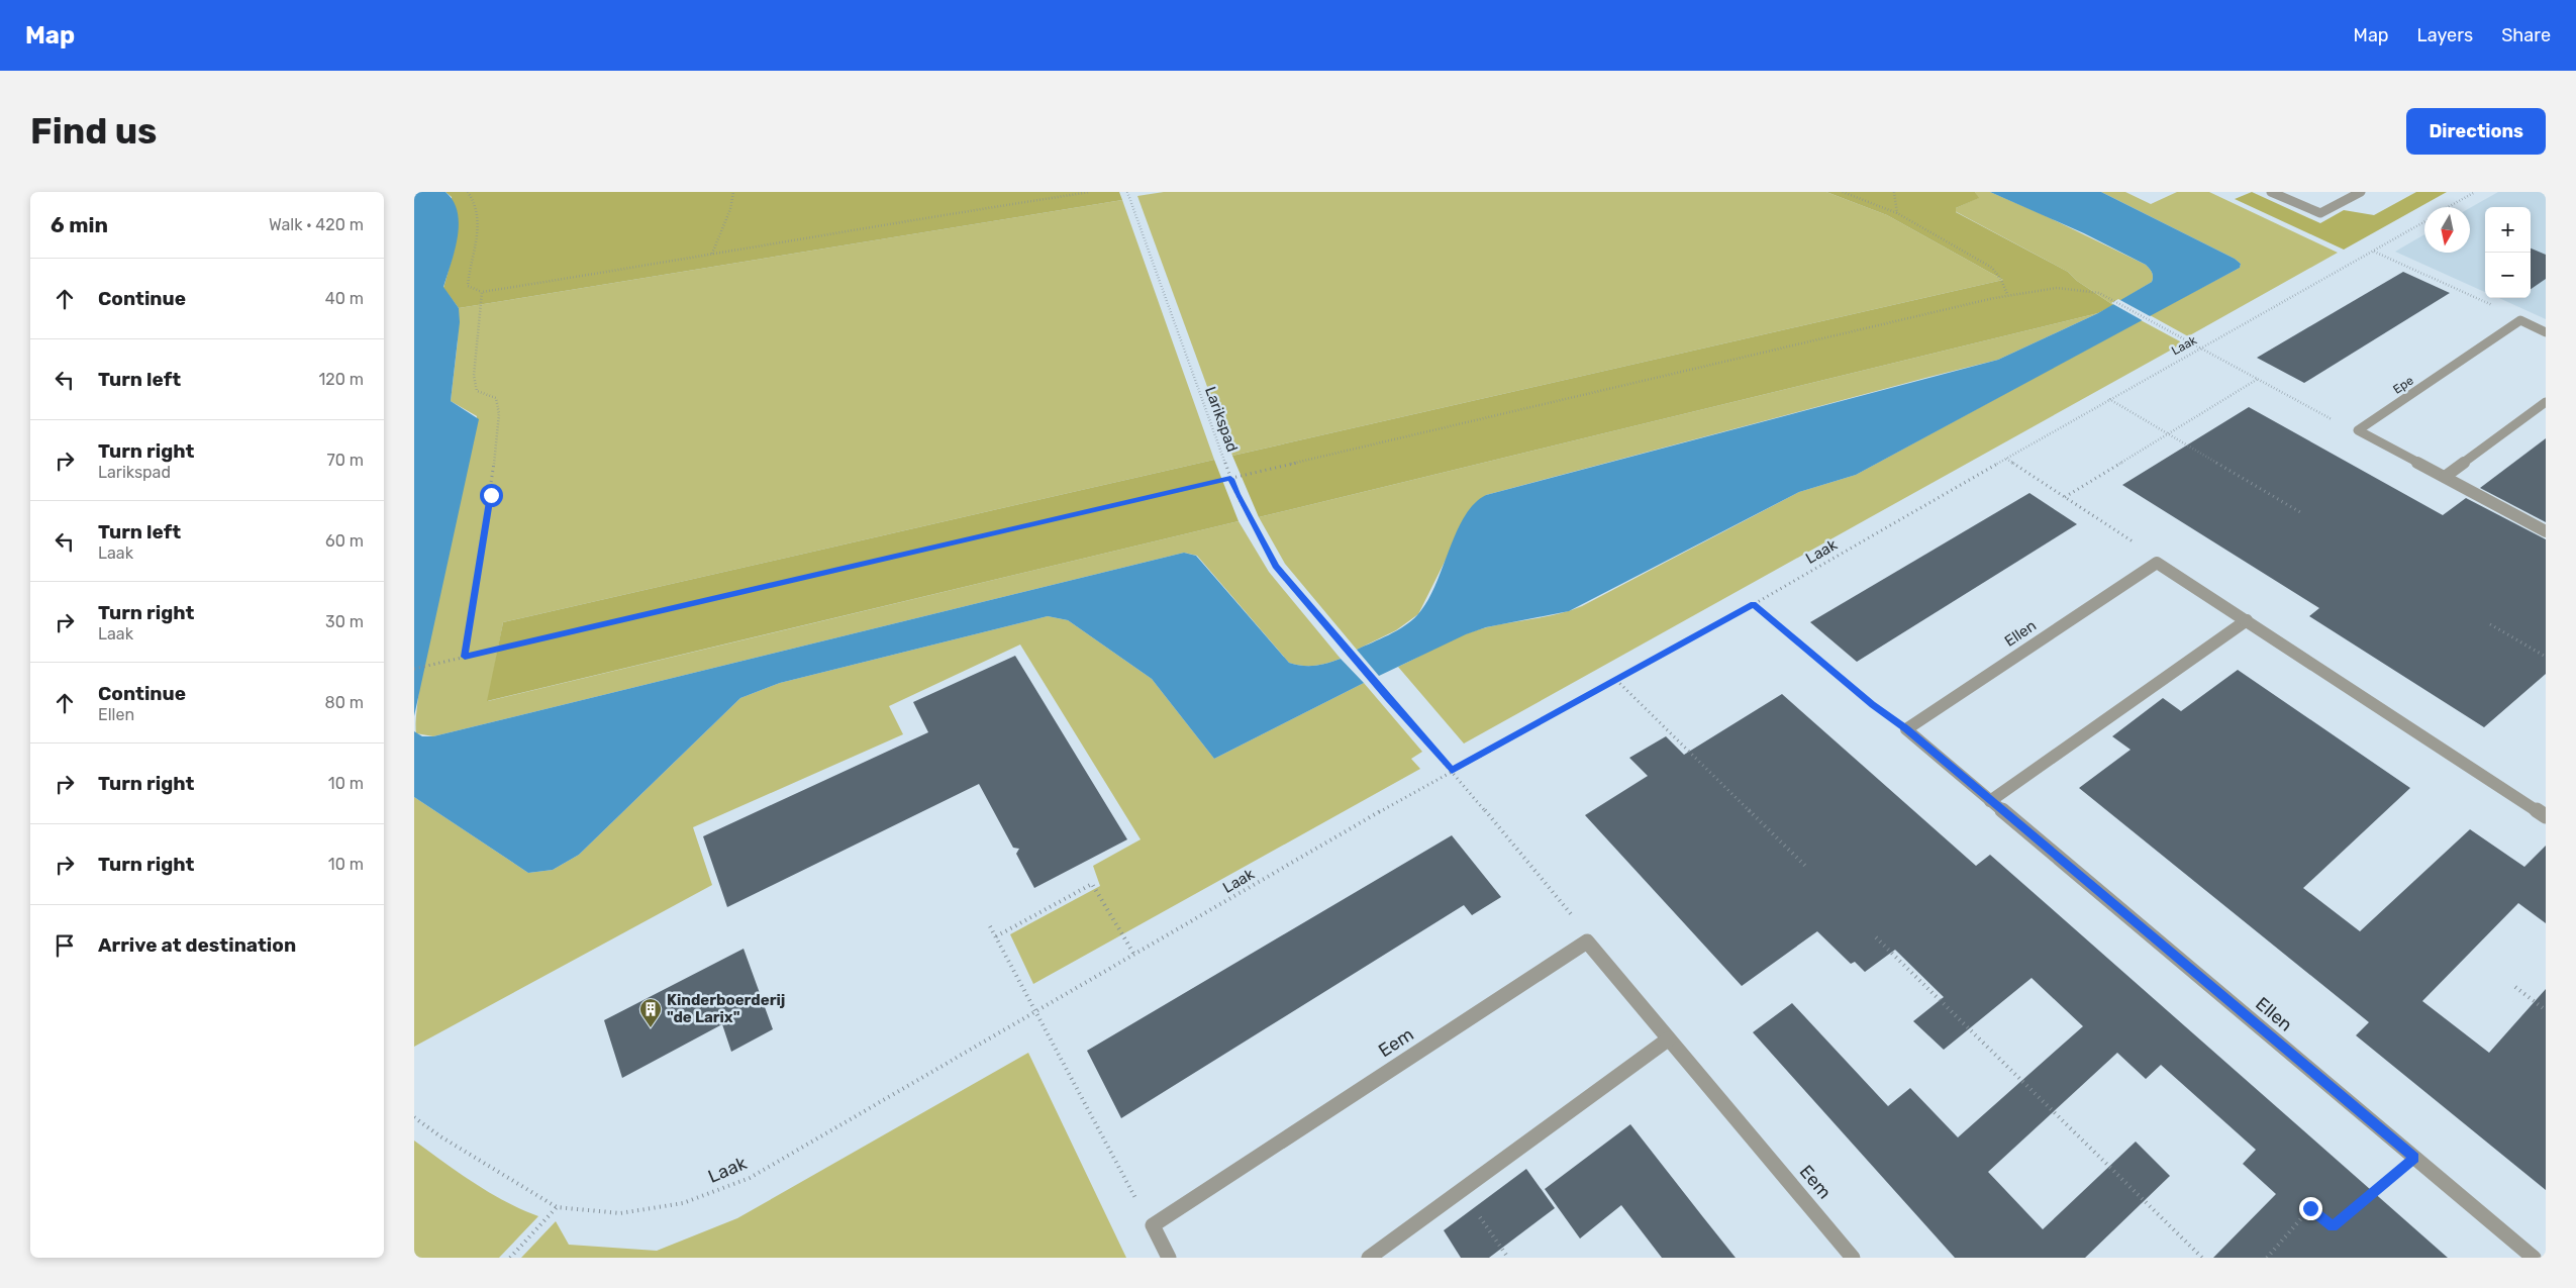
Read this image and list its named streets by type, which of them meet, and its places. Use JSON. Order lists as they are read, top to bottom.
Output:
{
  "streets": {
    "street": ["Epe", "Ellen", "Eem"],
    "path": ["Laak", "Larikspad"]
  },
  "crossings": [
    ["Laak", "Larikspad"]
  ],
  "places": {
    "building": ["Kinderboerderij \"de Larix\""]
  },
  "north": "bottom",
  "page": {
    "header": "Map",
    "nav": ["Map", "Layers", "Share"],
    "buttons": "Directions",
    "title": "Find us",
    "heading": ["6 min", "Walk · 420 m"],
    "map_buttons": ["+", "−"],
    "list": [
      ["Continue", "40 m"],
      ["Turn left", "120 m"],
      ["Turn right", "Larikspad", "70 m"],
      ["Turn left", "Laak", "60 m"],
      ["Turn right", "Laak", "30 m"],
      ["Continue", "Ellen", "80 m"],
      ["Turn right", "10 m"],
      ["Turn right", "10 m"],
      "Arrive at destination"
    ]
  }
}
